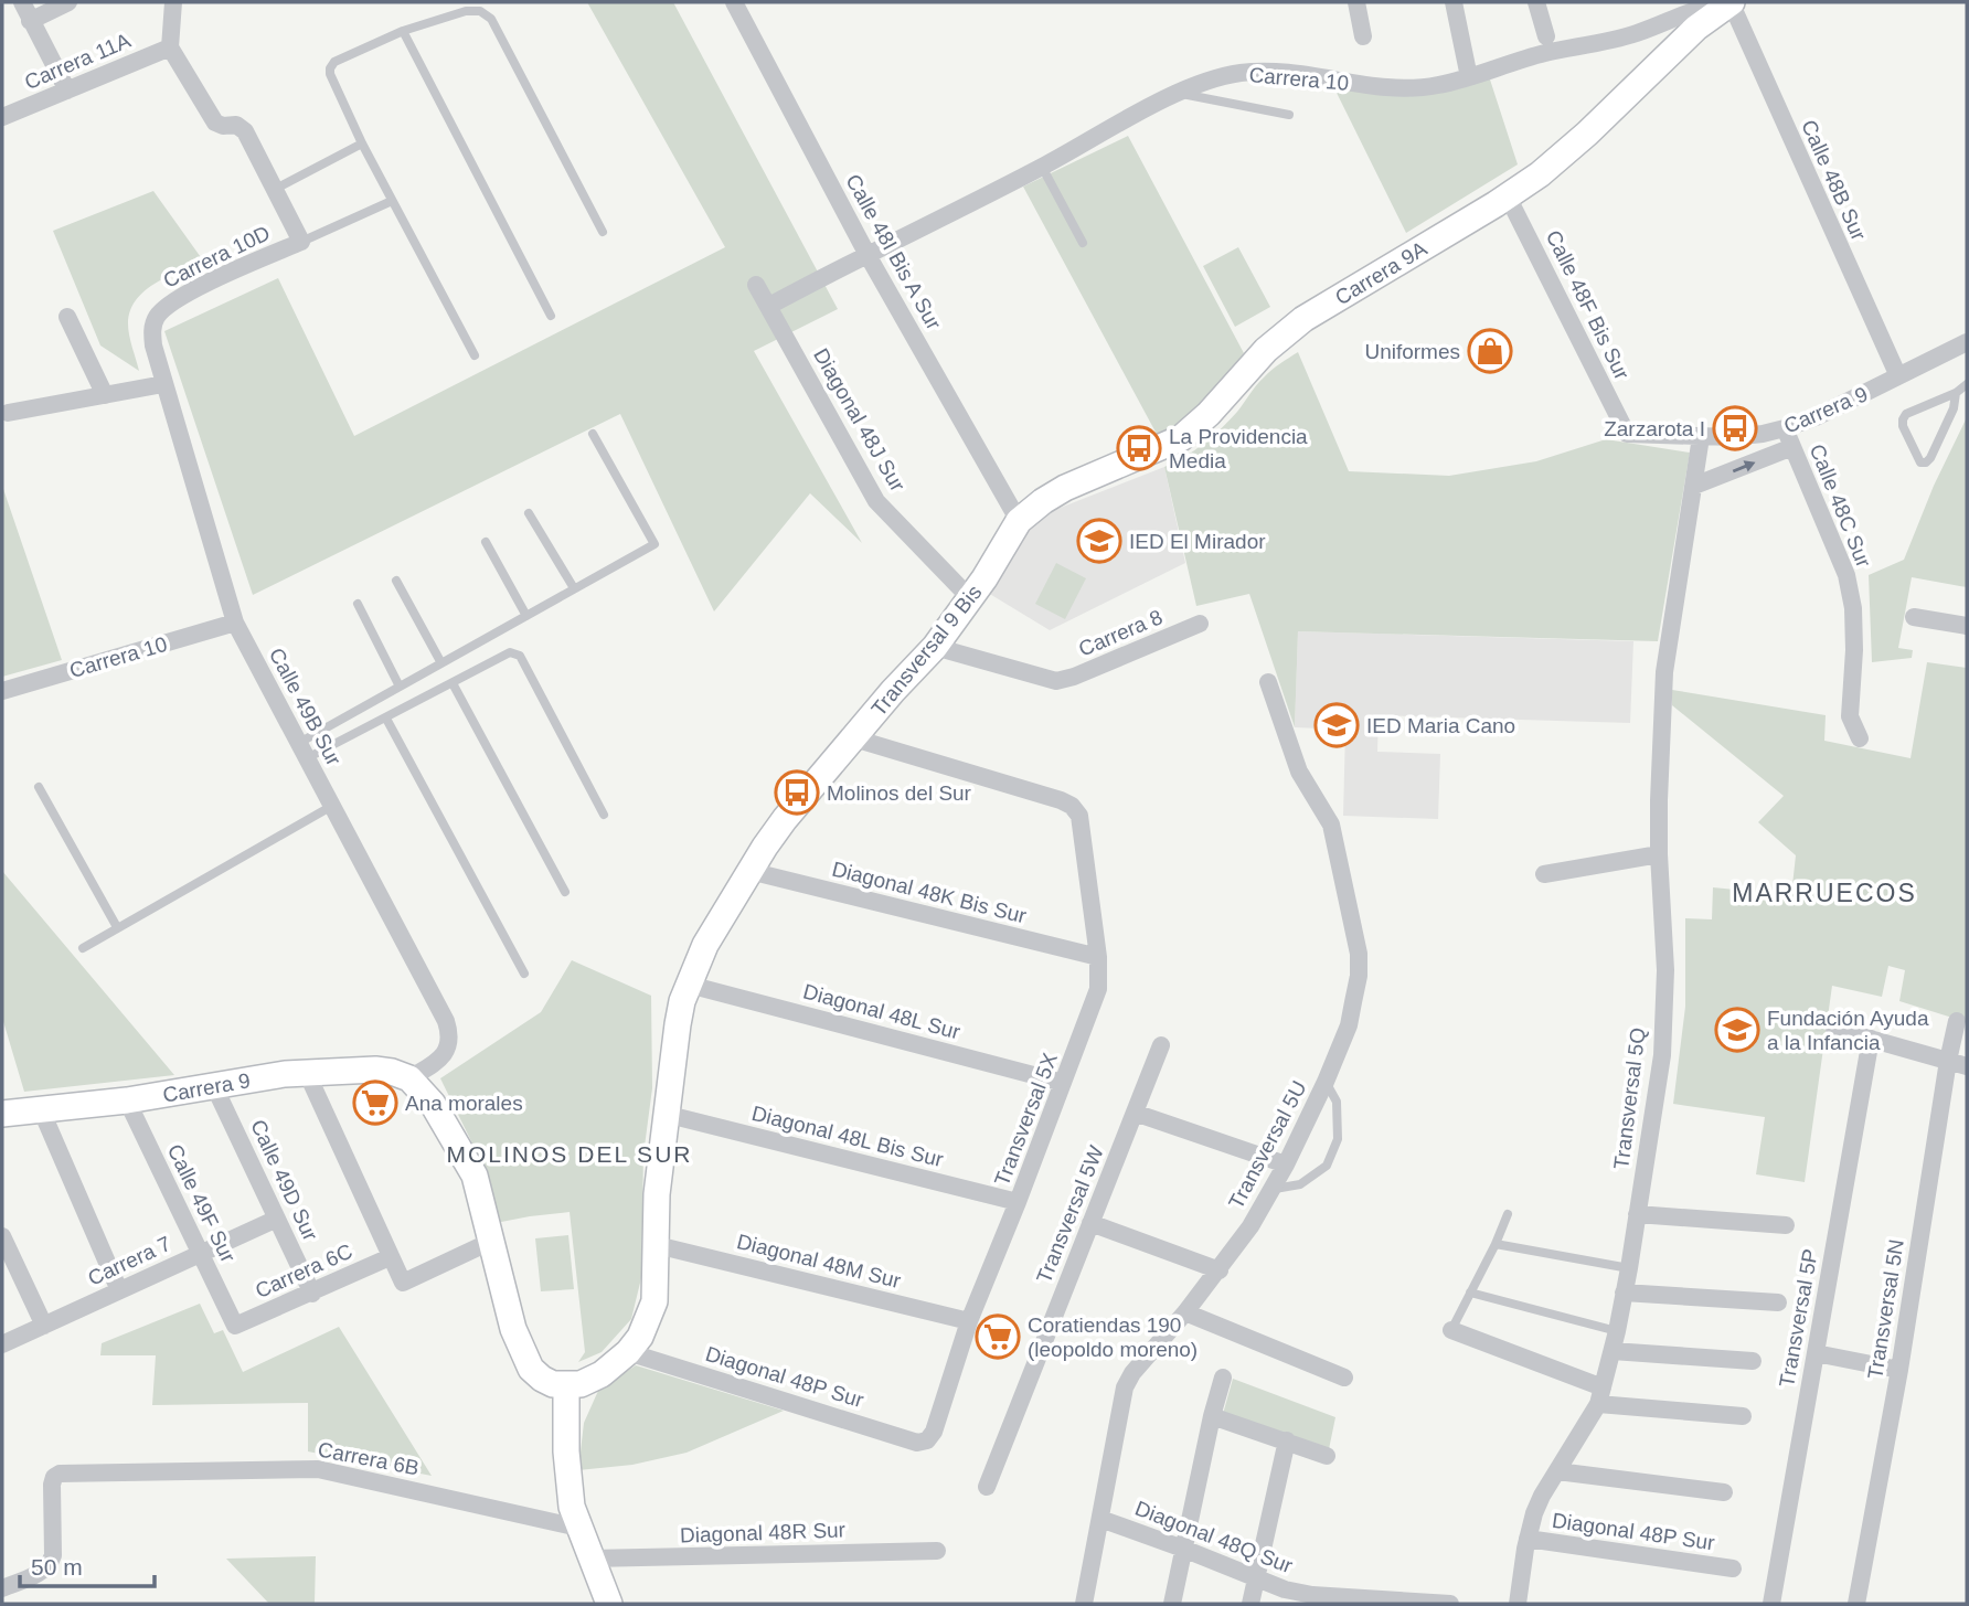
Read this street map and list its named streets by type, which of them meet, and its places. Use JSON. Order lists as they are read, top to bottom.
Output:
{
  "streets": {
    "street": [
      "Carrera 11A",
      "Carrera 10",
      "Calle 48B Sur",
      "Calle 48I Bis A Sur",
      "Carrera 10D",
      "Carrera 9A",
      "Calle 48F Bis Sur",
      "Carrera 9",
      "Diagonal 48J Sur",
      "Calle 48C Sur",
      "Carrera 8",
      "Transversal 9 Bis",
      "Calle 49B Sur",
      "Diagonal 48K Bis Sur",
      "Diagonal 48L Sur",
      "Transversal 5Q",
      "Transversal 5X",
      "Diagonal 48L Bis Sur",
      "Transversal 5U",
      "Calle 49D Sur",
      "Calle 49F Sur",
      "Transversal 5W",
      "Carrera 7",
      "Diagonal 48M Sur",
      "Carrera 6C",
      "Transversal 5N",
      "Transversal 5P",
      "Diagonal 48P Sur",
      "Carrera 6B",
      "Diagonal 48R Sur",
      "Diagonal 48Q Sur"
    ]
  },
  "crossings": [
    ["Carrera 10", "Calle 48B Sur"],
    ["Carrera 10", "Calle 48I Bis A Sur"],
    ["Carrera 10", "Carrera 9A"],
    ["Carrera 10", "Diagonal 48J Sur"],
    ["Carrera 10", "Calle 49B Sur"],
    ["Calle 48B Sur", "Carrera 9A"],
    ["Calle 48B Sur", "Carrera 9"],
    ["Calle 48I Bis A Sur", "Carrera 9A"],
    ["Calle 48I Bis A Sur", "Transversal 9 Bis"],
    ["Carrera 10D", "Calle 49B Sur"],
    ["Carrera 9A", "Calle 48F Bis Sur"],
    ["Carrera 9A", "Transversal 9 Bis"],
    ["Calle 48F Bis Sur", "Carrera 9"],
    ["Carrera 9", "Calle 48C Sur"],
    ["Carrera 9", "Calle 49B Sur"],
    ["Carrera 9", "Transversal 5Q"],
    ["Carrera 9", "Calle 49D Sur"],
    ["Carrera 9", "Calle 49F Sur"],
    ["Diagonal 48J Sur", "Transversal 9 Bis"],
    ["Carrera 8", "Transversal 9 Bis"],
    ["Transversal 9 Bis", "Diagonal 48K Bis Sur"],
    ["Transversal 9 Bis", "Diagonal 48L Sur"],
    ["Transversal 9 Bis", "Transversal 5X"],
    ["Transversal 9 Bis", "Diagonal 48L Bis Sur"],
    ["Transversal 9 Bis", "Diagonal 48M Sur"],
    ["Transversal 9 Bis", "Diagonal 48P Sur"],
    ["Diagonal 48K Bis Sur", "Transversal 5X"],
    ["Diagonal 48L Sur", "Transversal 5X"],
    ["Transversal 5Q", "Diagonal 48P Sur"],
    ["Transversal 5X", "Diagonal 48L Bis Sur"],
    ["Transversal 5X", "Diagonal 48M Sur"],
    ["Transversal 5X", "Diagonal 48P Sur"],
    ["Transversal 5U", "Diagonal 48Q Sur"],
    ["Calle 49D Sur", "Carrera 7"],
    ["Calle 49D Sur", "Carrera 6C"],
    ["Calle 49F Sur", "Carrera 7"],
    ["Calle 49F Sur", "Carrera 6C"]
  ],
  "districts": ["MARRUECOS", "MOLINOS DEL SUR"],
  "places": {
    "shop": ["Uniformes"],
    "bus stop": ["Zarzarota I", "La Providencia Media", "Molinos del Sur"],
    "school or university": ["IED El Mirador", "IED Maria Cano", "Fundación Ayuda a la Infancia"],
    "supermarket": ["Ana morales", "Coratiendas 190 (leopoldo moreno)"]
  },
  "scale_bar": "50 m"
}
